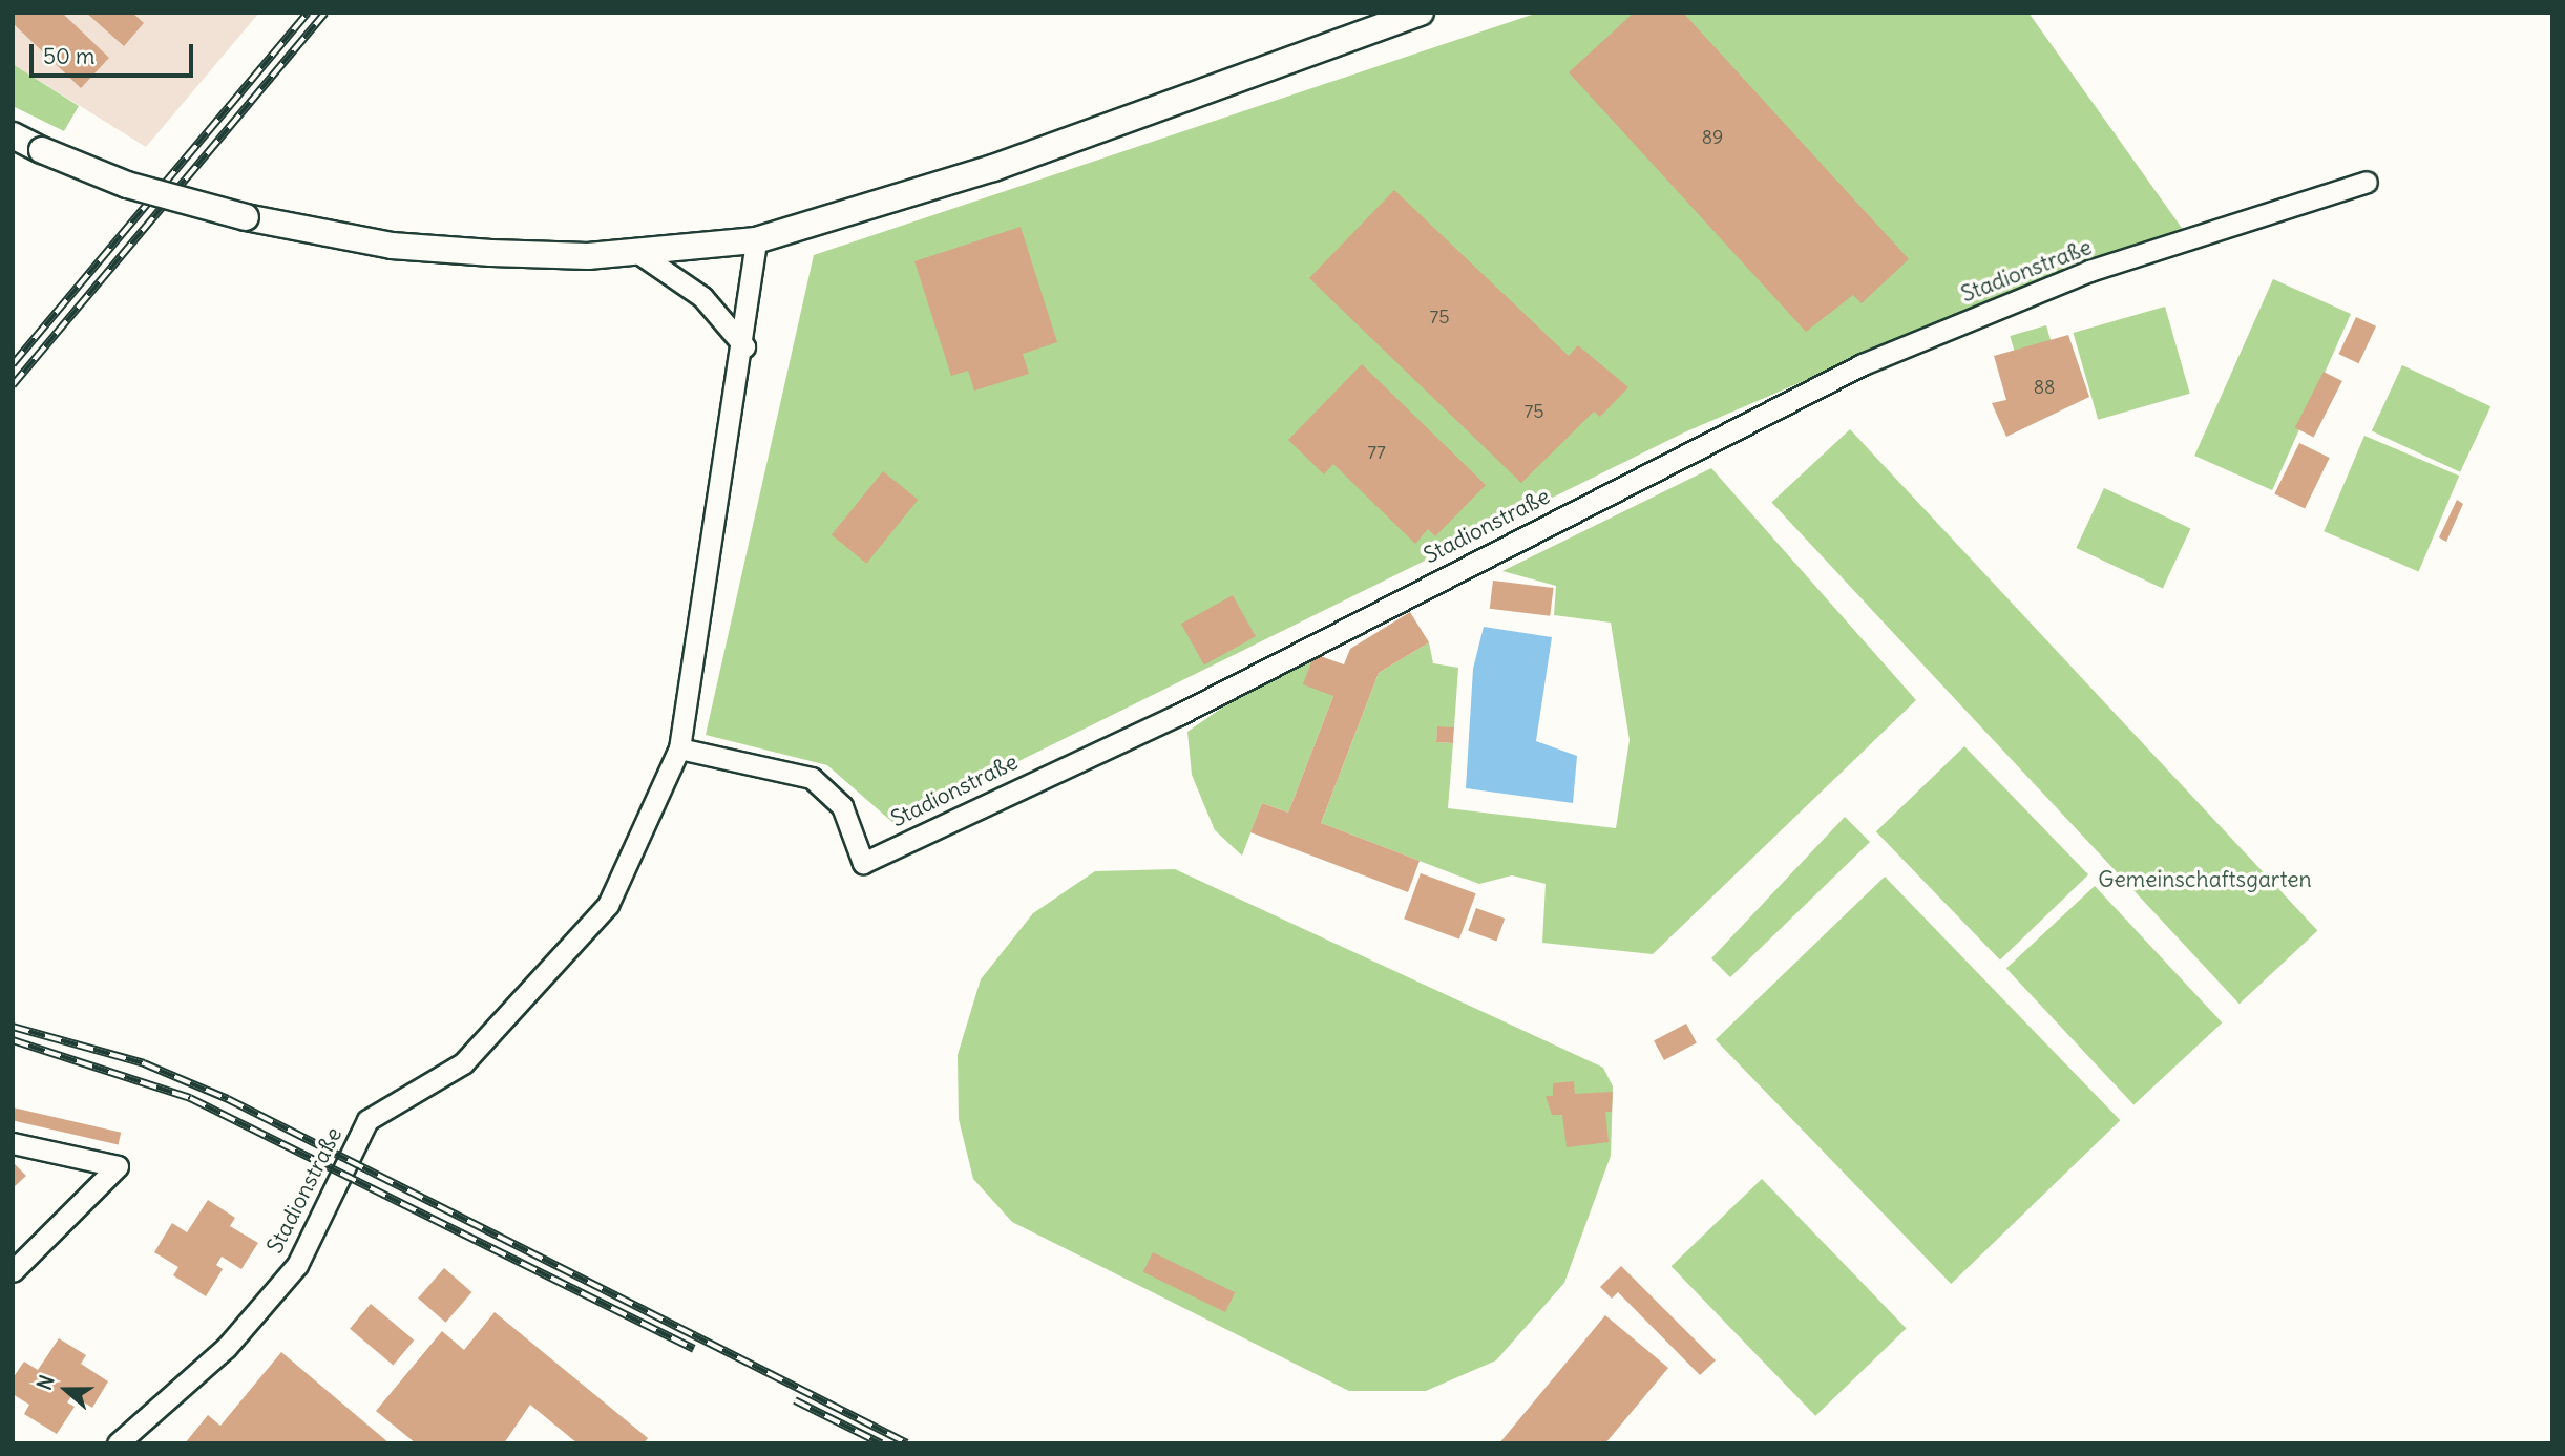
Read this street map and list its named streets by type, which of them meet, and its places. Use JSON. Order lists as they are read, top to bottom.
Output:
{
  "streets": {
    "street": ["Stadionstraße"]
  },
  "parks": ["Gemeinschaftsgarten"],
  "house_numbers": [
    "89",
    "75",
    "88",
    "75",
    "77"
  ],
  "scale_bar": "50 m",
  "north": "left"
}
